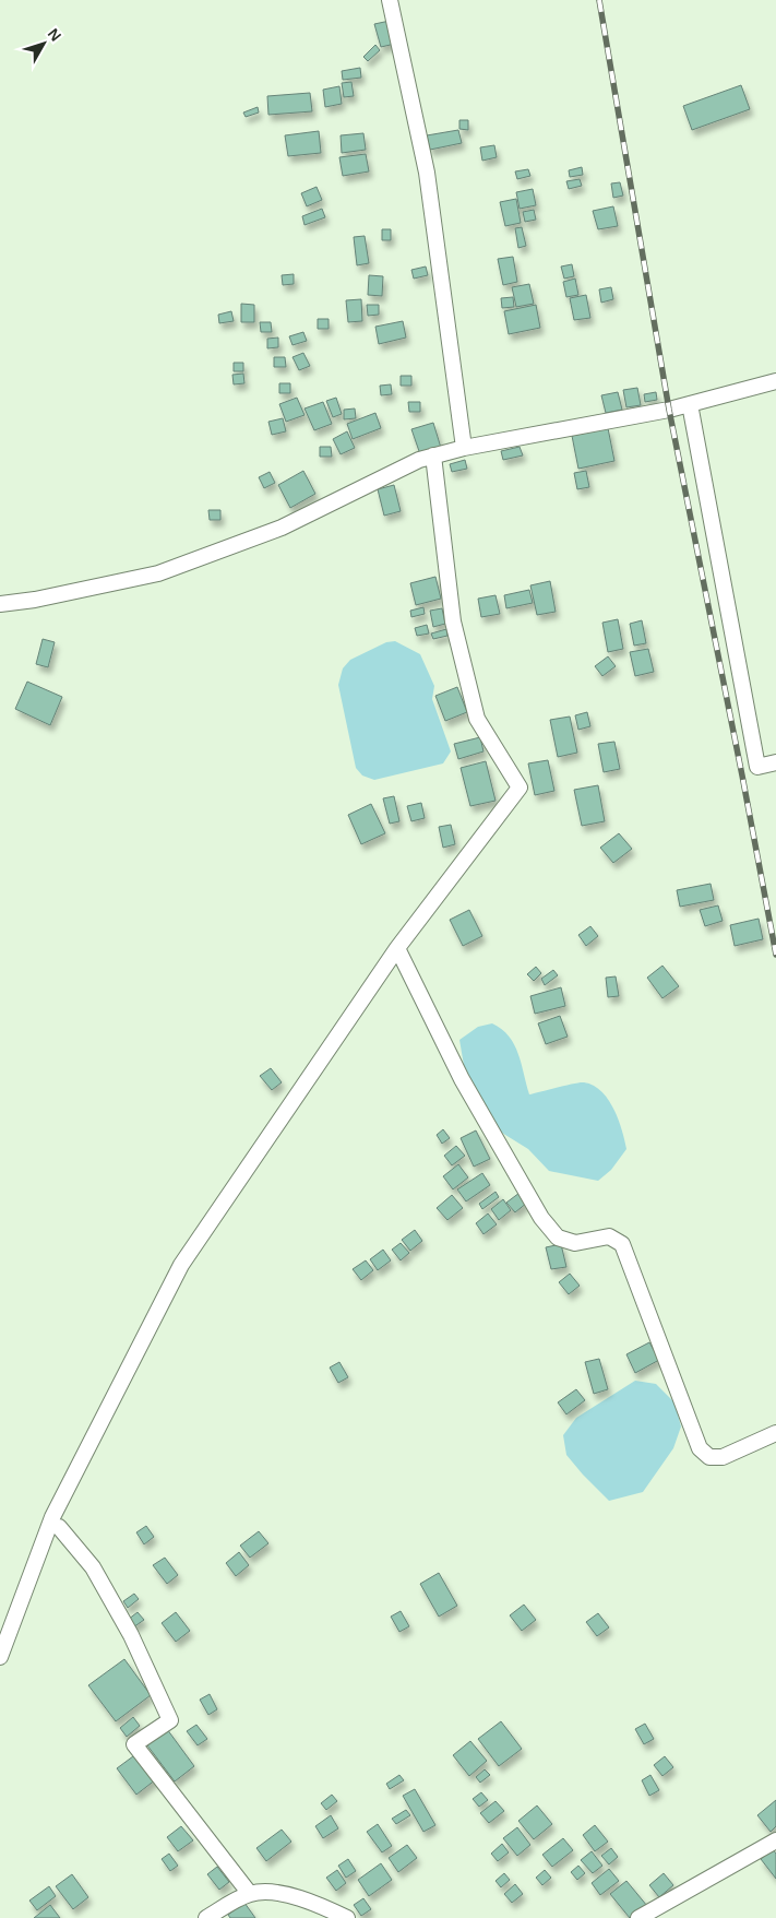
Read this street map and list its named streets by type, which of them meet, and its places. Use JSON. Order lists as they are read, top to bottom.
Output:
{
  "north": "top right"
}
